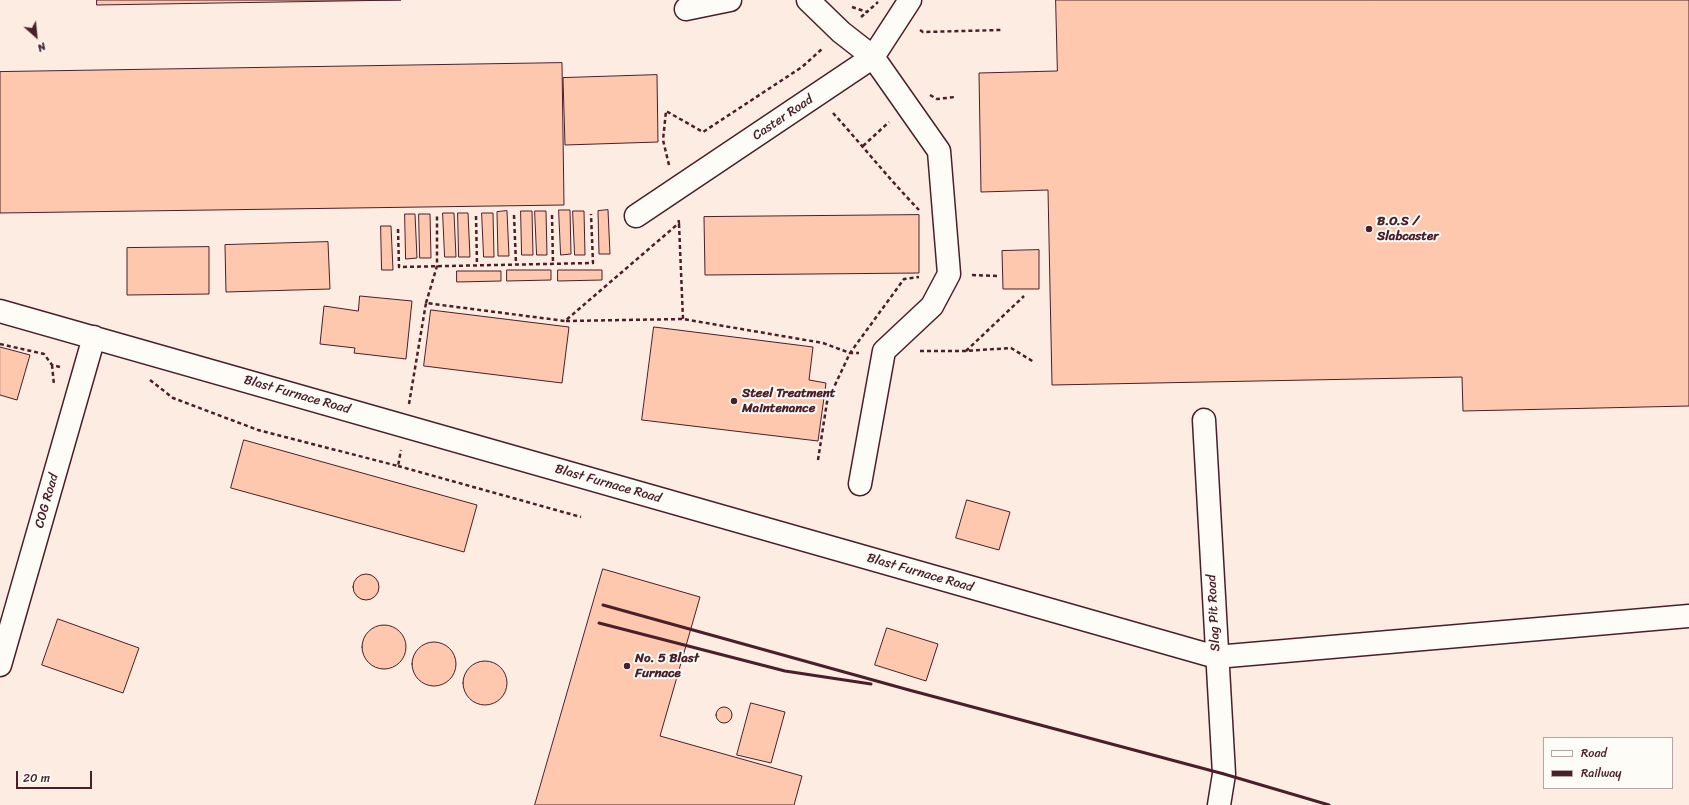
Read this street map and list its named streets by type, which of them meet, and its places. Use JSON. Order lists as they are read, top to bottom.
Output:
{
  "streets": {
    "street": [
      "Caster Road",
      "Blast Furnace Road",
      "COG Road",
      "Slag Pit Road"
    ]
  },
  "crossings": [
    ["Blast Furnace Road", "COG Road"],
    ["Blast Furnace Road", "Slag Pit Road"]
  ],
  "places": ["B.O.S / Slabcaster", "Steel Treatment Maintenance", "No. 5 Blast Furnace"],
  "legend": ["Road", "Railway"],
  "scale_bar": "20 m",
  "north": "bottom right"
}
